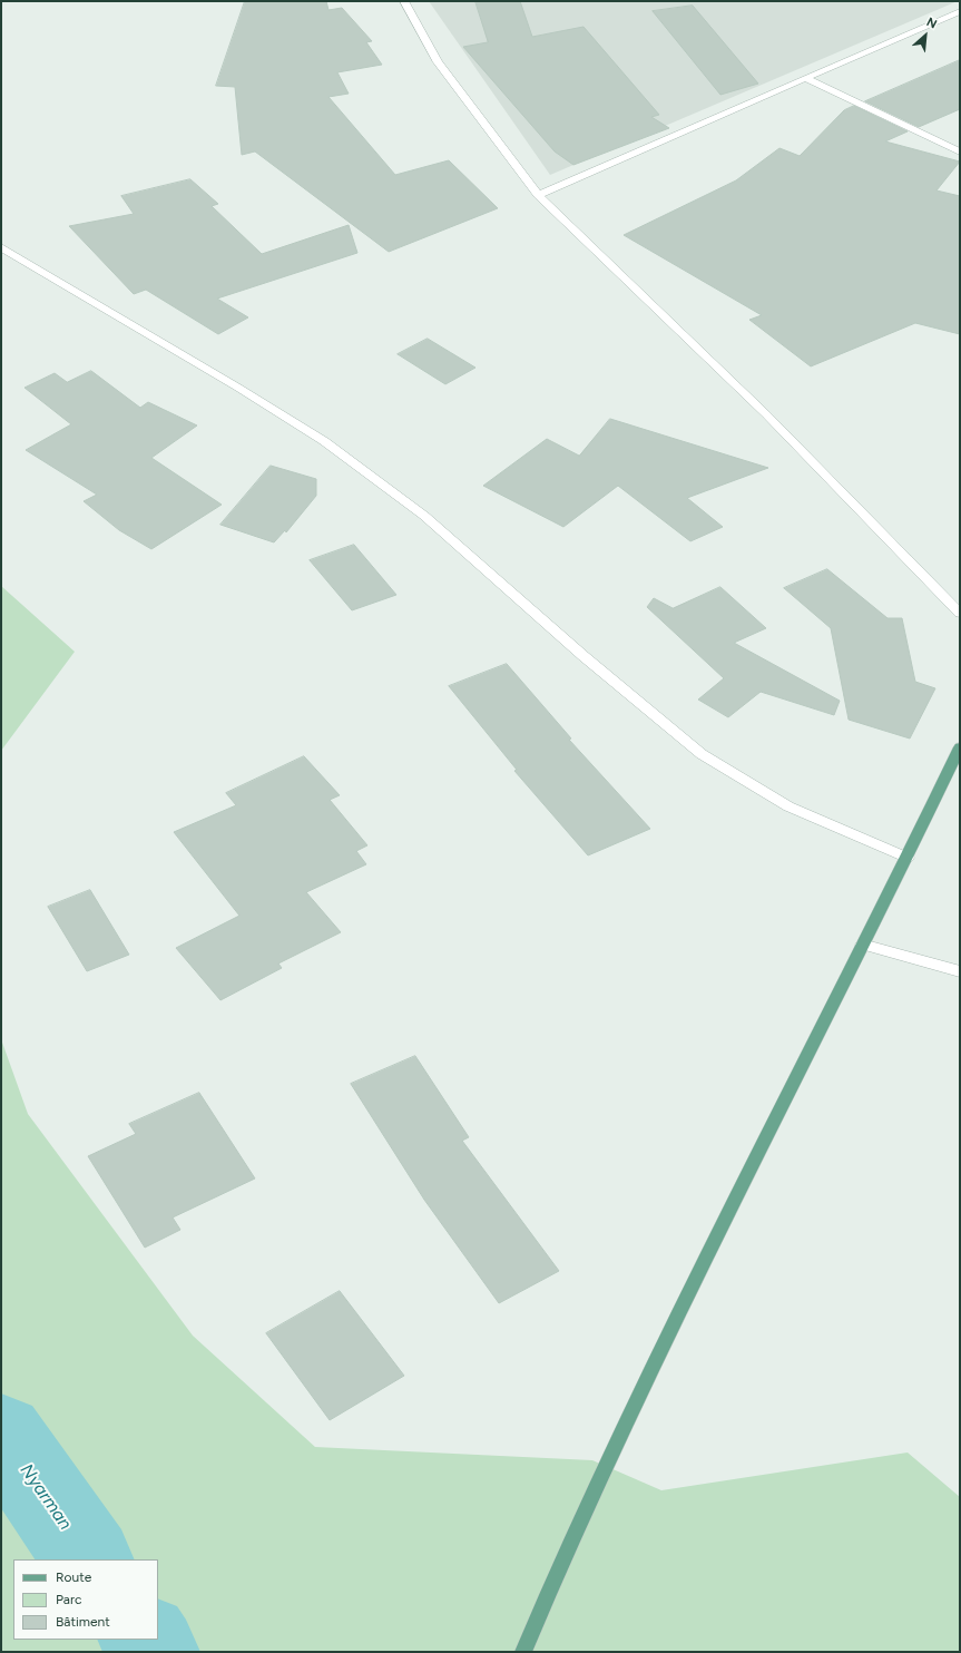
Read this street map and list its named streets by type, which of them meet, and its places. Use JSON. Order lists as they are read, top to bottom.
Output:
{
  "water": ["Nyarman"],
  "legend": ["Route", "Parc", "Bâtiment"],
  "north": "top right"
}
